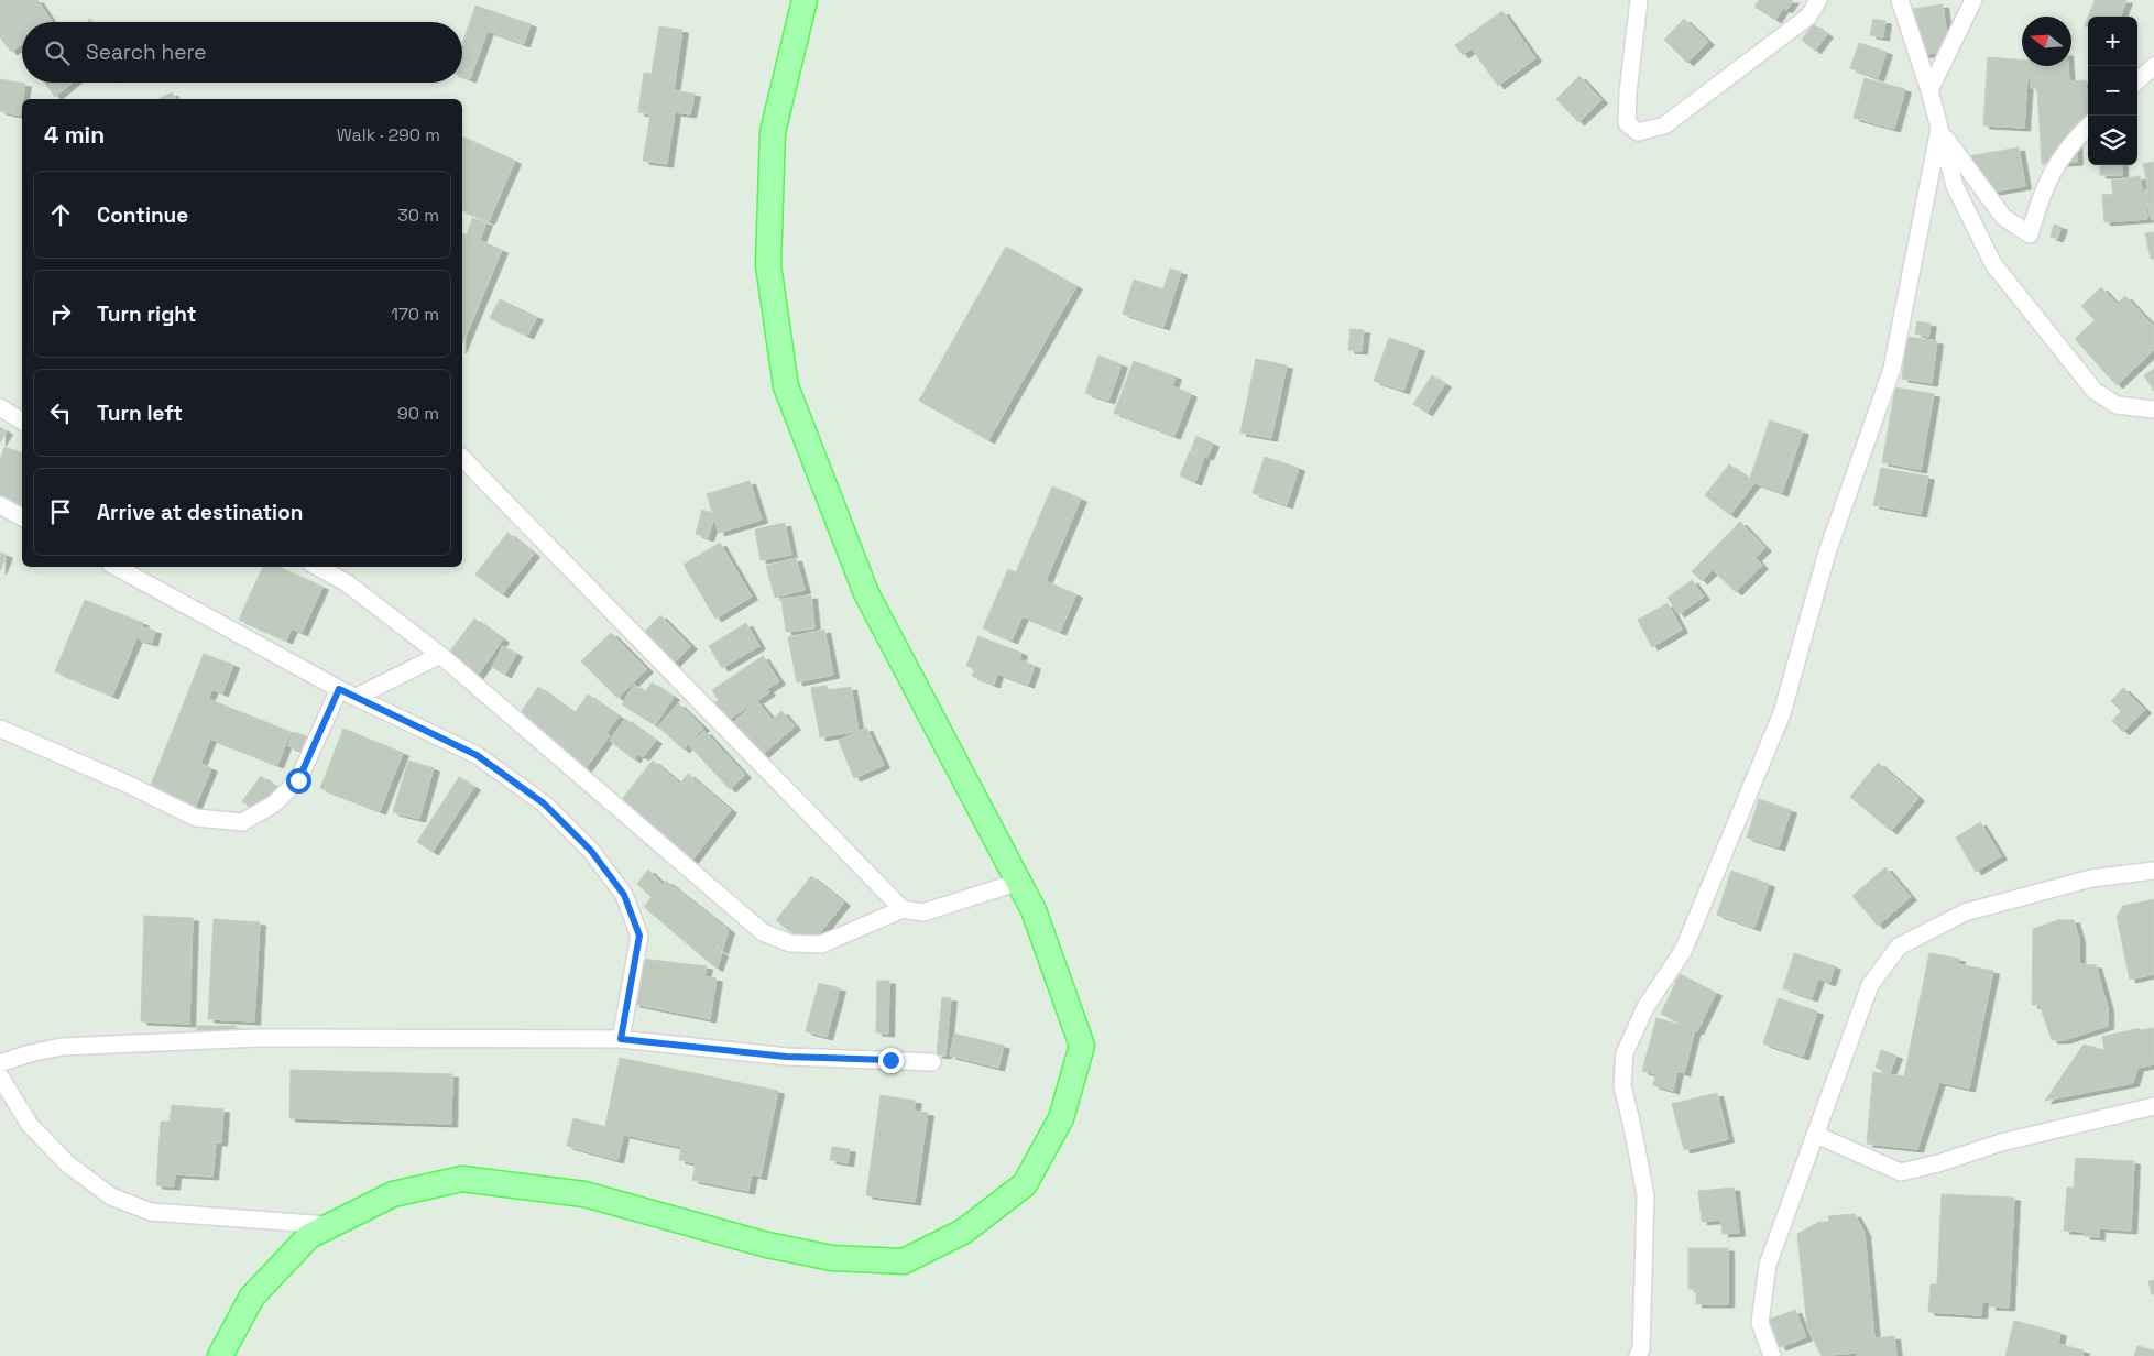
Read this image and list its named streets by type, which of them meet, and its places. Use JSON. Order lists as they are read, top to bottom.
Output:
{
  "north": "left",
  "page": {
    "map_buttons": ["+", "−"],
    "search": "Search here",
    "heading": ["4 min", "Walk · 290 m"],
    "list": [
      ["Continue", "30 m"],
      ["Turn right", "170 m"],
      ["Turn left", "90 m"],
      "Arrive at destination"
    ]
  }
}
